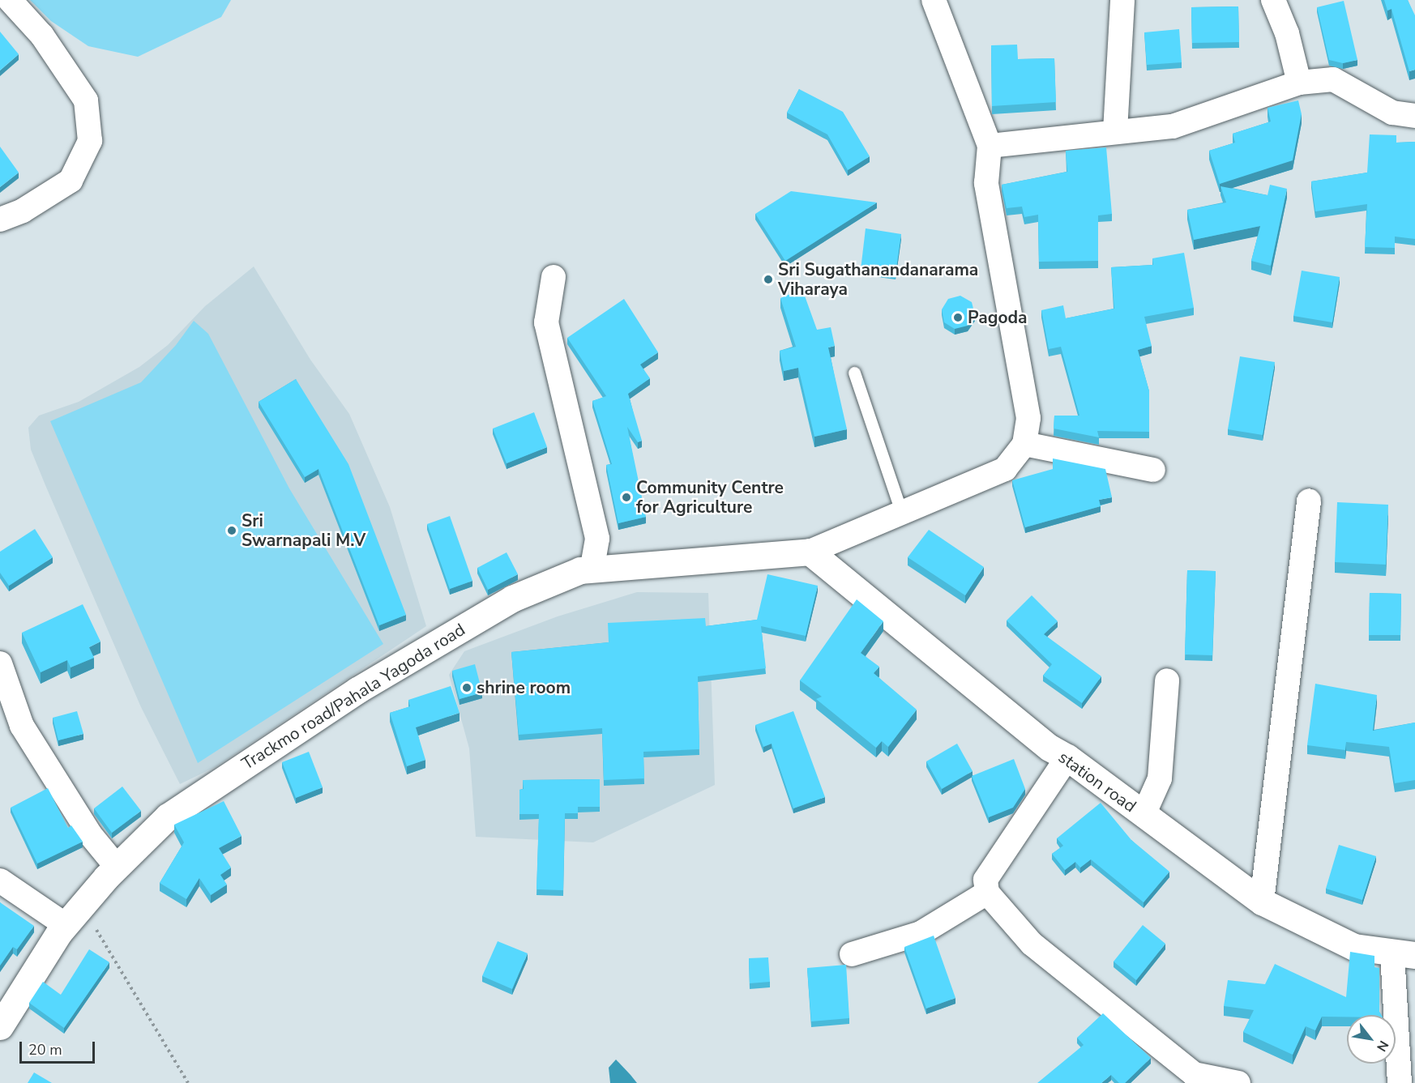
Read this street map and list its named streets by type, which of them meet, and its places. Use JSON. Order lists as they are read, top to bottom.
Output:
{
  "streets": {
    "street": ["Trackmo road/Pahala Yagoda road", "station road"]
  },
  "crossings": [
    ["Trackmo road/Pahala Yagoda road", "station road"]
  ],
  "places": [
    "Sri Sugathanandanarama Viharaya",
    "Pagoda",
    "Community Centre for Agriculture",
    "Sri Swarnapali M.V",
    "shrine room"
  ],
  "scale_bar": "20 m",
  "north": "bottom right"
}
